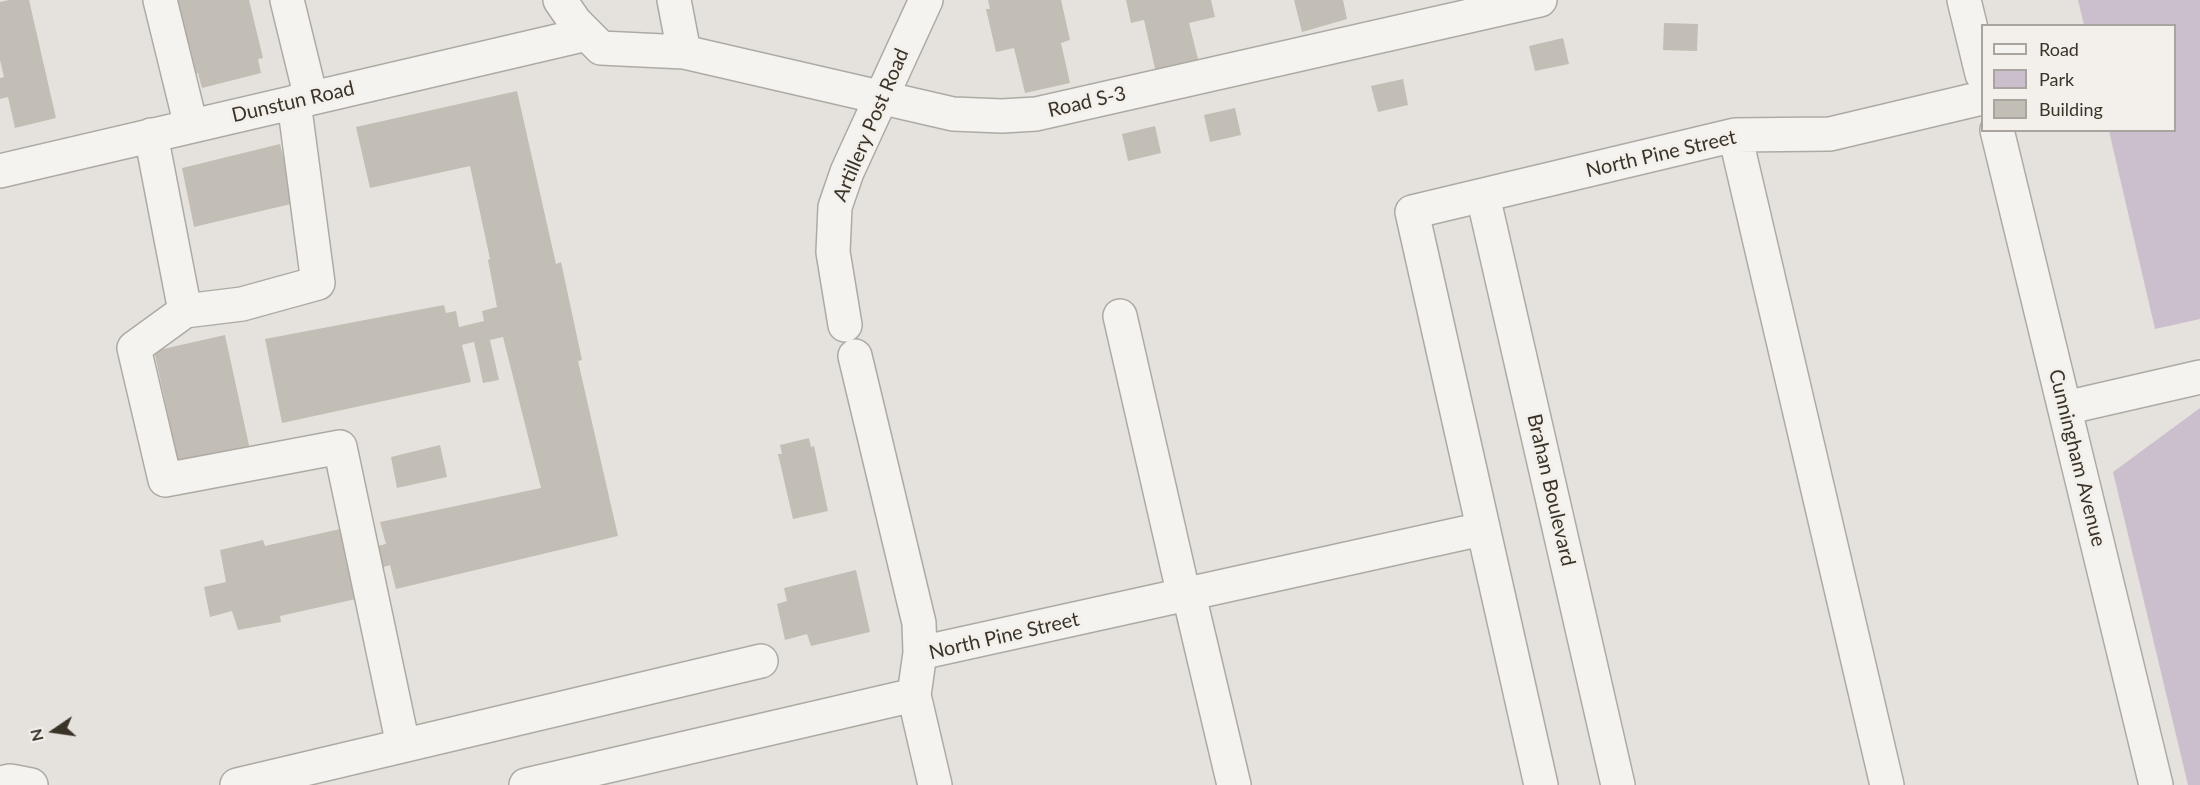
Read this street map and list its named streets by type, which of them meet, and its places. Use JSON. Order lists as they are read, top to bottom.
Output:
{
  "streets": {
    "street": [
      "Dunstun Road",
      "Road S-3",
      "Artillery Post Road",
      "North Pine Street",
      "Cunningham Avenue",
      "Brahan Boulevard"
    ]
  },
  "crossings": [
    ["Road S-3", "Artillery Post Road"],
    ["North Pine Street", "Brahan Boulevard"]
  ],
  "legend": ["Road", "Park", "Building"],
  "north": "left"
}
